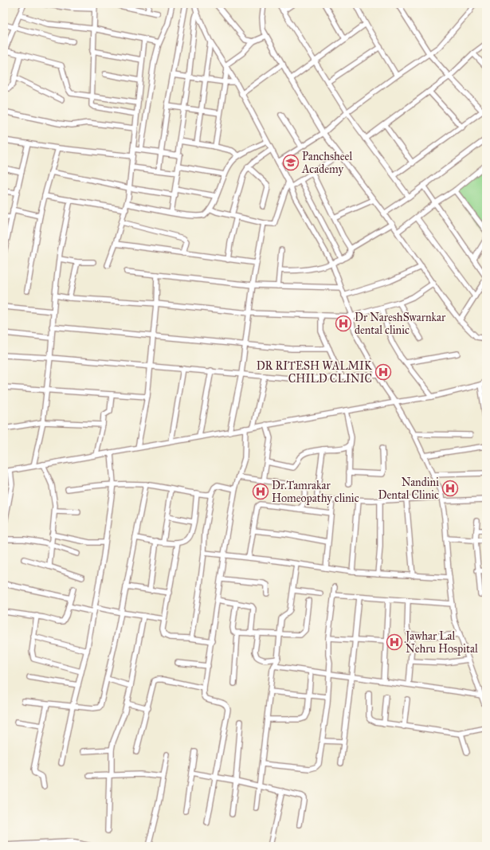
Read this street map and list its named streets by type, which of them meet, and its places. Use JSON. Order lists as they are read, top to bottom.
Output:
{
  "places": {
    "school or university": ["Panchsheel Academy"],
    "hospital": [
      "Dr NareshSwarnkar dental clinic",
      "DR RITESH WALMIK CHILD CLINIC",
      "Nandini Dental Clinic",
      "Dr.Tamrakar Homeopathy clinic",
      "Jawhar Lal Nehru Hospital"
    ]
  }
}
